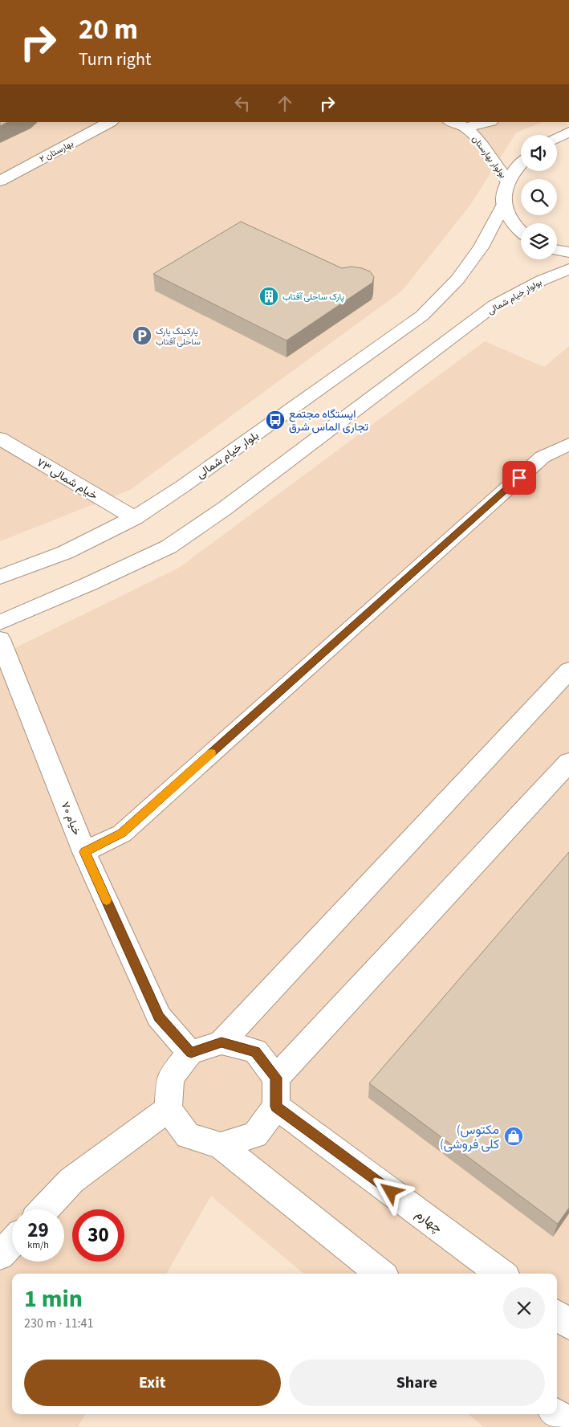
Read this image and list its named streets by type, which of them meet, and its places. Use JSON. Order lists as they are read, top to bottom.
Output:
{
  "streets": {
    "street": [
      "بهارستان ۲",
      "بولوار بهارستان",
      "بولوار خیام شمالی",
      "بلوار خیام شمالی",
      "خیام شمالی ۷۳",
      "خیام ۷۰",
      "چهارم"
    ]
  },
  "crossings": [
    ["بولوار بهارستان", "بلوار خیام شمالی"],
    ["بلوار خیام شمالی", "خیام شمالی ۷۳"],
    ["خیام ۷۰", "چهارم"]
  ],
  "places": {
    "building": ["پارک ساحلی آفتاب"],
    "parking": ["پارکینگ پارک ساحلی آفتاب"],
    "bus stop": ["ایستگاه مجتمع تجاری الماس شرق"],
    "shop": ["(مکتوس (کلی فروشی"]
  },
  "page": {
    "turn": ["20 m", "Turn right"],
    "speed": "29 km/h",
    "limit": "30",
    "heading": ["1 min", "230 m · 11:41"],
    "buttons": ["Exit", "Share"]
  }
}
